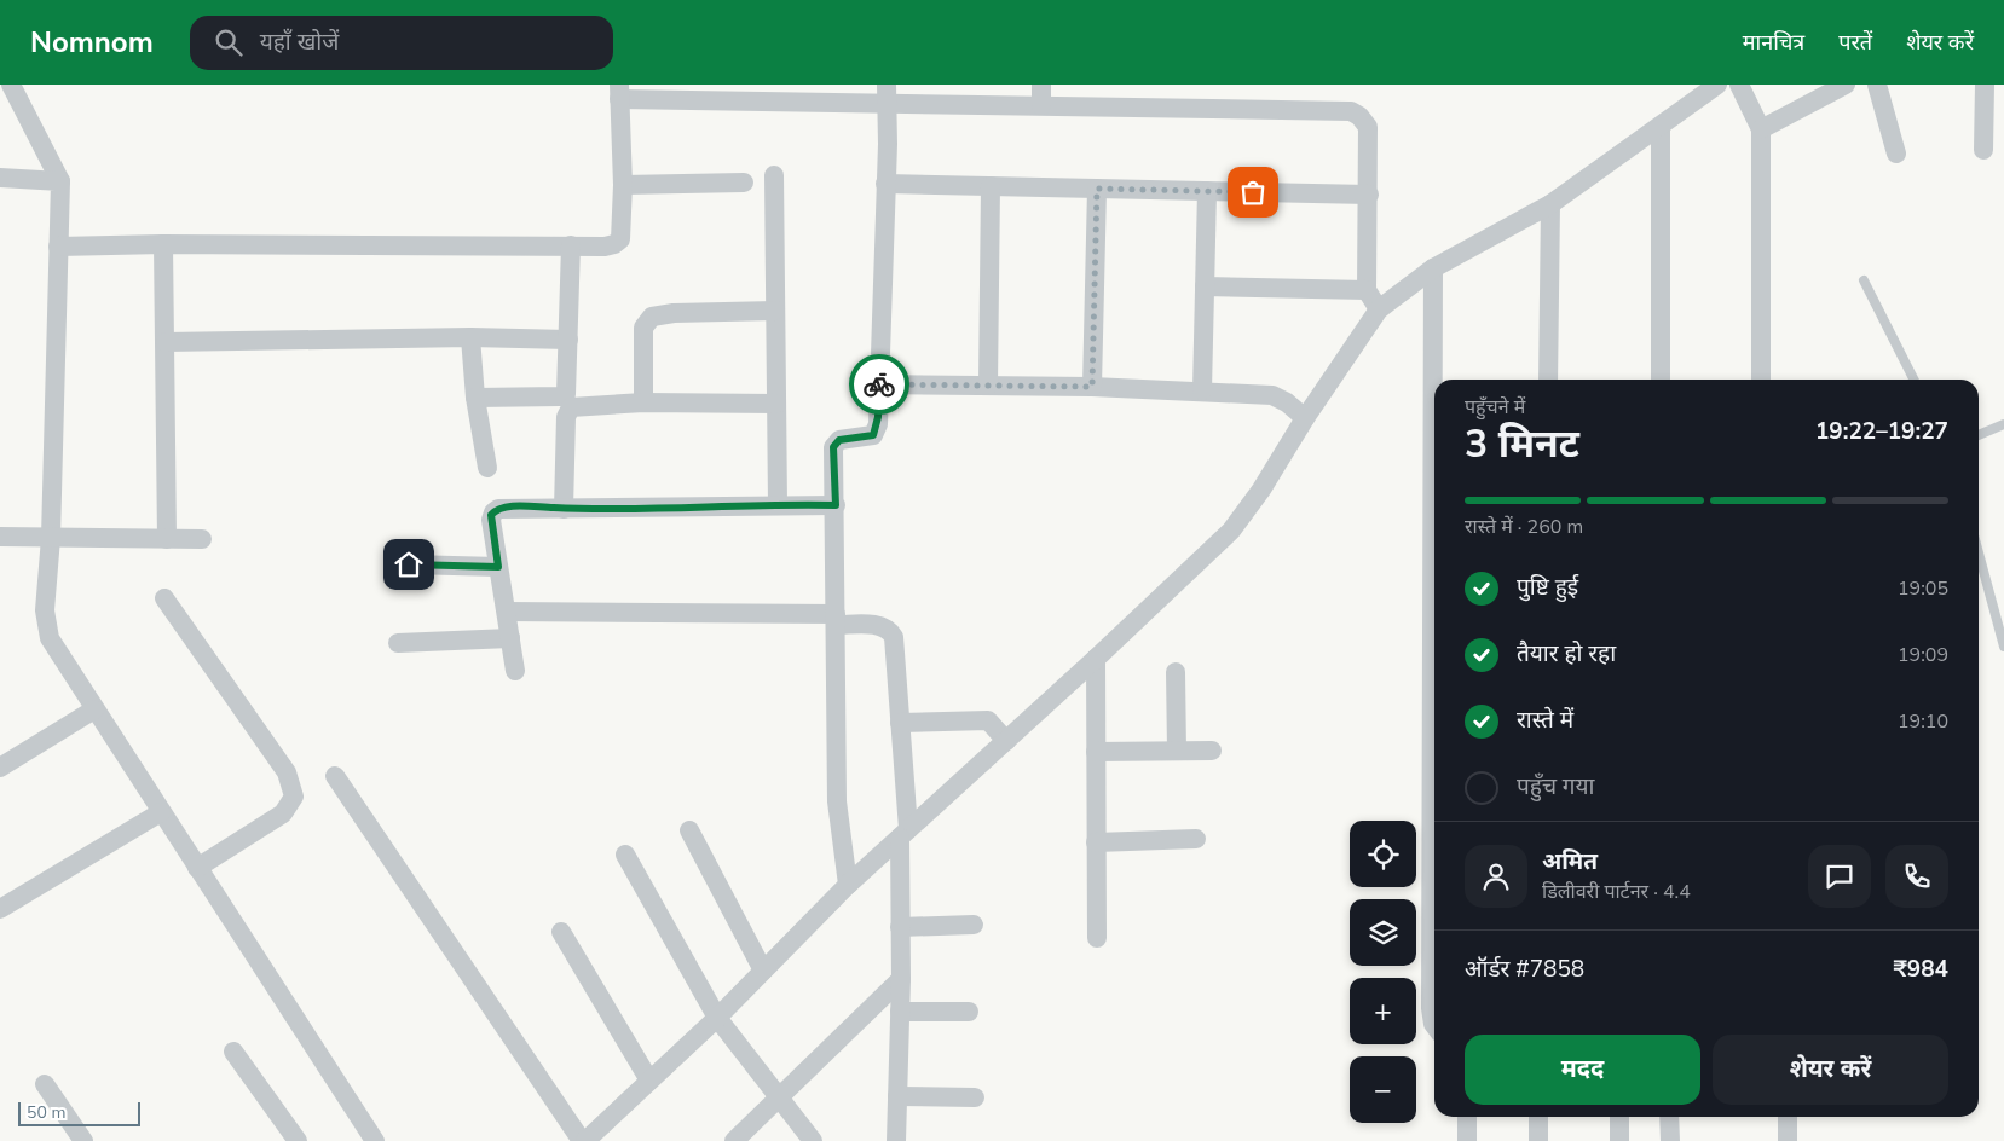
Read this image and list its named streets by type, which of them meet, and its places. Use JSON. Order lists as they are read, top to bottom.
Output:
{
  "scale_bar": "50 m",
  "page": {
    "header": "Nomnom",
    "search": "यहाँ खोजें",
    "nav": ["मानचित्र", "परतें", "शेयर करें"],
    "heading": ["3 मिनट", "पहुँचने में", "19:22–19:27"],
    "panel": [
      "अमित",
      "डिलीवरी पार्टनर · 4.4",
      "ऑर्डर #7858",
      "₹984"
    ],
    "bar": "रास्ते में · 260 m",
    "list": [
      ["पुष्टि हुई", "19:05"],
      ["तैयार हो रहा", "19:09"],
      ["रास्ते में", "19:10"],
      "पहुँच गया"
    ],
    "map_buttons": ["+", "−"],
    "buttons": ["मदद", "शेयर करें"],
    "scale": "50 m"
  }
}
